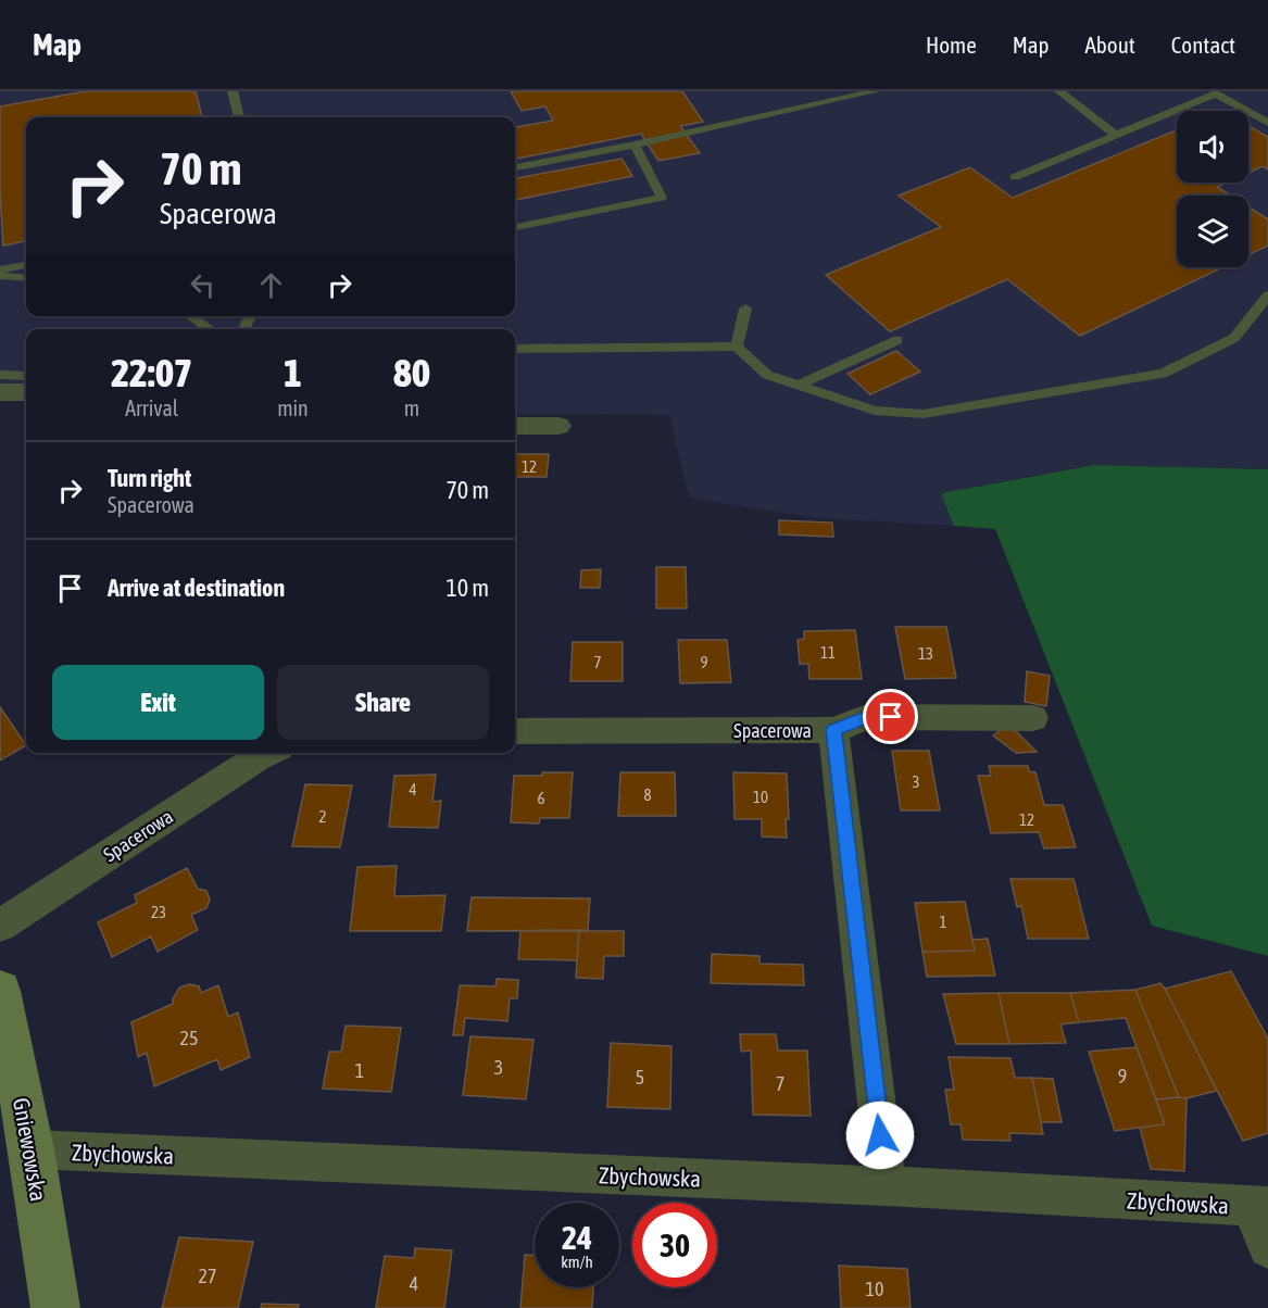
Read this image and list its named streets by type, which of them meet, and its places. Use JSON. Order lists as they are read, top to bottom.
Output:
{
  "streets": {
    "street": ["Spacerowa", "Gniewowska", "Zbychowska"]
  },
  "crossings": [
    ["Gniewowska", "Zbychowska"]
  ],
  "house_numbers": [
    "12",
    "11",
    "13",
    "7",
    "9",
    "3",
    "4",
    "8",
    "10",
    "6",
    "2",
    "12",
    "23",
    "1",
    "25",
    "3",
    "1",
    "9",
    "5",
    "7",
    "27",
    "4",
    "10"
  ],
  "page": {
    "header": "Map",
    "nav": [
      "Home",
      "Map",
      "About",
      "Contact"
    ],
    "turn": ["70 m", "Spacerowa"],
    "eta": [
      "22:07",
      "Arrival",
      "1",
      "min",
      "80",
      "m"
    ],
    "list": [
      {
        "name": "Turn right",
        "note": "Spacerowa",
        "value": "70 m"
      },
      {
        "name": "Arrive at destination",
        "value": "10 m"
      }
    ],
    "buttons": ["Exit", "Share"],
    "speed": "24 km/h",
    "limit": "30"
  }
}
